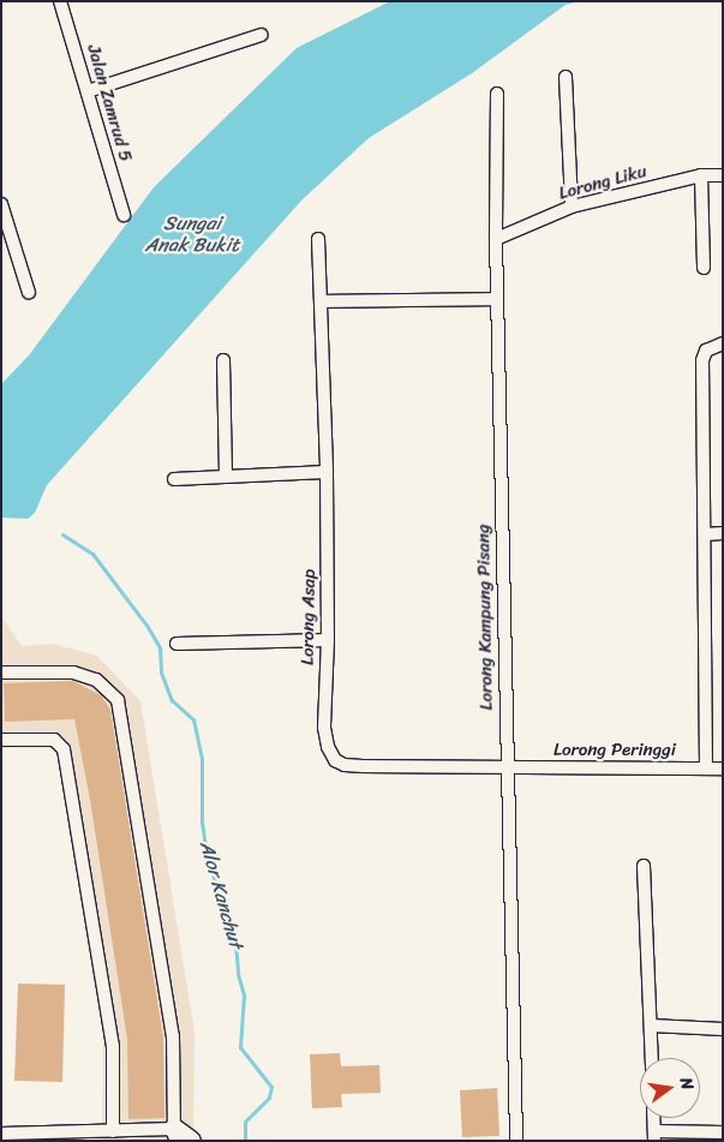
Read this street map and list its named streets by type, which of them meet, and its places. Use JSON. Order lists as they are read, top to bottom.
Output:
{
  "streets": {
    "street": [
      "Jalan Zamrud 5",
      "Lorong Liku",
      "Lorong Asap",
      "Lorong Kampung Pisang",
      "Lorong Peringgi"
    ]
  },
  "crossings": [
    ["Lorong Liku", "Lorong Kampung Pisang"],
    ["Lorong Asap", "Lorong Kampung Pisang"],
    ["Lorong Asap", "Lorong Peringgi"],
    ["Lorong Kampung Pisang", "Lorong Peringgi"]
  ],
  "water": ["Sungai Anak Bukit", "Alor Kanchut"],
  "north": "right"
}
